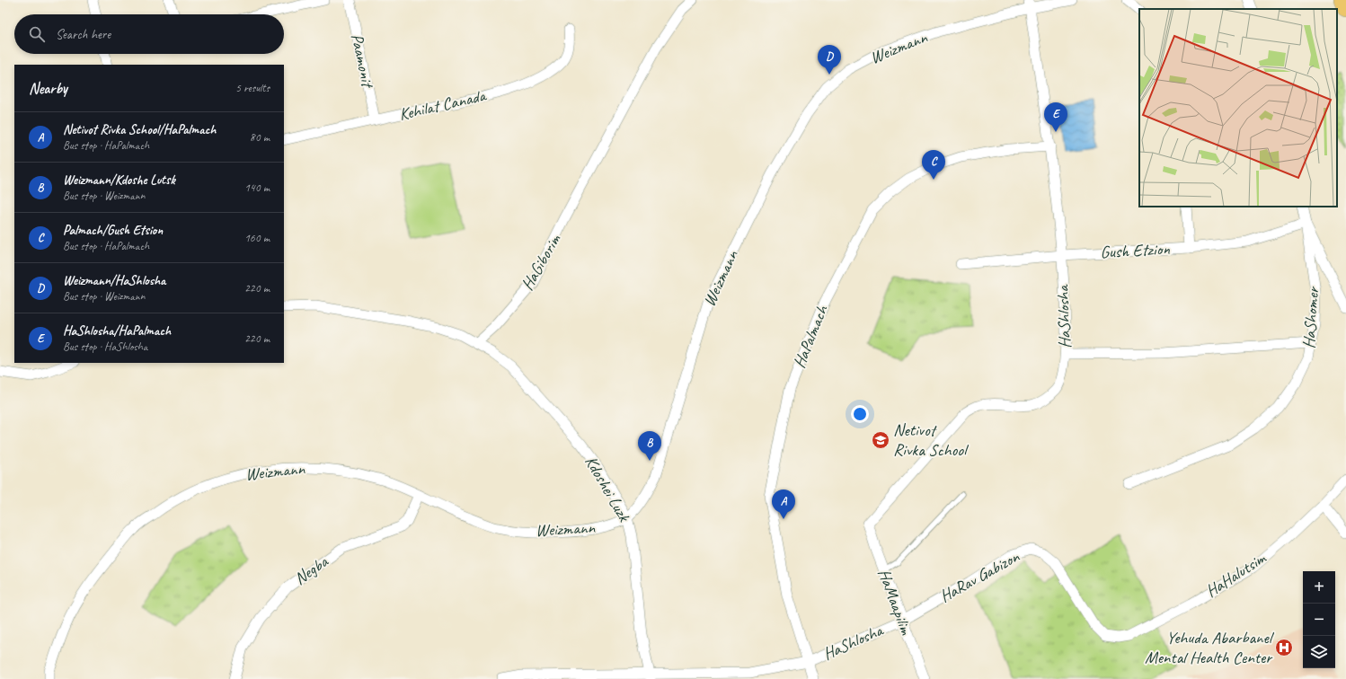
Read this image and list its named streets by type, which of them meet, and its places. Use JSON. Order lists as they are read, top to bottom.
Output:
{
  "streets": {
    "street": [
      "Weizmann",
      "Paamonit",
      "Kehilat Canada",
      "Gush Etzion",
      "HaGiborim",
      "HaShlosha",
      "HaShomer",
      "HaPalmach",
      "Kdoshei Luzk",
      "Negba",
      "HaHalutsim",
      "HaRav Gabizon",
      "HaMaapilim"
    ]
  },
  "crossings": [
    ["Weizmann", "HaShlosha"],
    ["Weizmann", "Kdoshei Luzk"],
    ["Weizmann", "Negba"],
    ["Paamonit", "Kehilat Canada"],
    ["Gush Etzion", "HaShlosha"],
    ["Gush Etzion", "HaShomer"],
    ["HaGiborim", "Kdoshei Luzk"],
    ["HaShlosha", "HaPalmach"],
    ["HaShlosha", "Kdoshei Luzk"],
    ["HaShlosha", "HaRav Gabizon"],
    ["HaShlosha", "HaMaapilim"],
    ["HaHalutsim", "HaRav Gabizon"],
    ["HaRav Gabizon", "HaMaapilim"]
  ],
  "places": {
    "school or university": ["Netivot Rivka School"],
    "hospital": ["Yehuda Abarbanel Mental Health Center"]
  },
  "page": {
    "search": "Search here",
    "pins": [
      "D",
      "E",
      "C",
      "B",
      "A"
    ],
    "heading": ["Nearby", "5 results"],
    "list": [
      {
        "mark": "A",
        "name": "Netivot Rivka School/HaPalmach",
        "note": "Bus stop · HaPalmach",
        "value": "80 m"
      },
      {
        "mark": "B",
        "name": "Weizmann/Kdoshe Lutsk",
        "note": "Bus stop · Weizmann",
        "value": "140 m"
      },
      {
        "mark": "C",
        "name": "Palmach/Gush Etsion",
        "note": "Bus stop · HaPalmach",
        "value": "160 m"
      },
      {
        "mark": "D",
        "name": "Weizmann/HaShlosha",
        "note": "Bus stop · Weizmann",
        "value": "220 m"
      },
      {
        "mark": "E",
        "name": "HaShlosha/HaPalmach",
        "note": "Bus stop · HaShlosha",
        "value": "220 m"
      }
    ],
    "map_buttons": ["+", "−"]
  }
}
